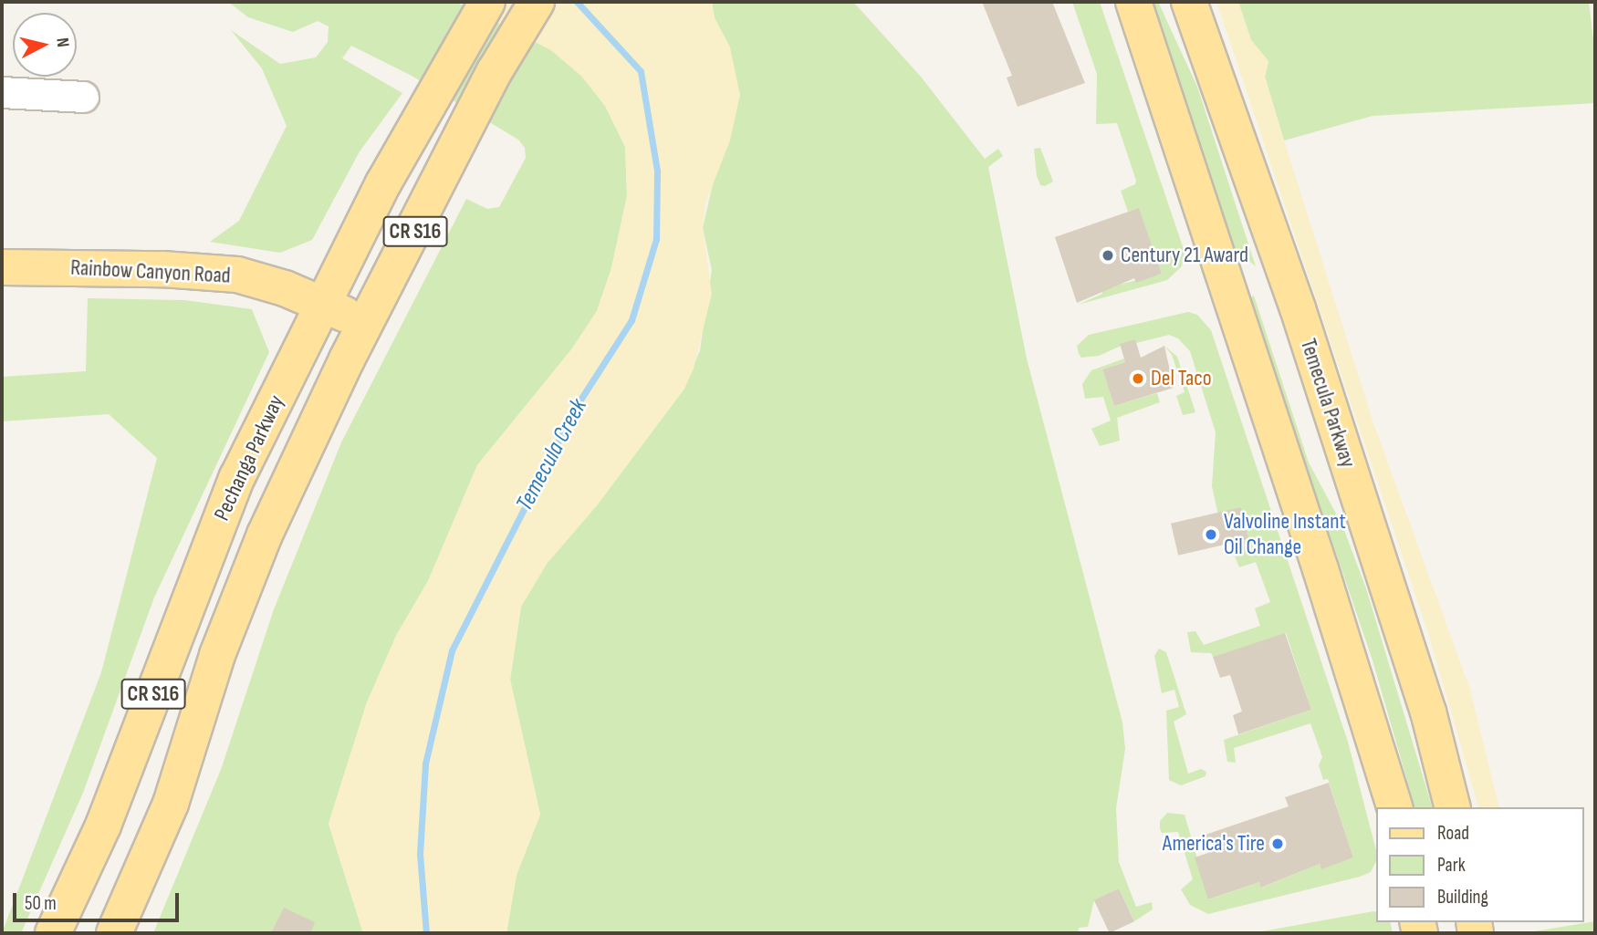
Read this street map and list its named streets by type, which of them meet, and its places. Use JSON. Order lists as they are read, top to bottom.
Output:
{
  "streets": {
    "main road": [
      "CR S16",
      "Rainbow Canyon Road",
      "Temecula Parkway",
      "Pechanga Parkway"
    ]
  },
  "crossings": [
    ["Rainbow Canyon Road", "Pechanga Parkway"]
  ],
  "water": ["Temecula Creek"],
  "places": [
    "Century 21 Award",
    "Del Taco",
    "Valvoline Instant Oil Change",
    "America's Tire"
  ],
  "legend": ["Road", "Park", "Building"],
  "scale_bar": "50 m",
  "north": "right"
}
